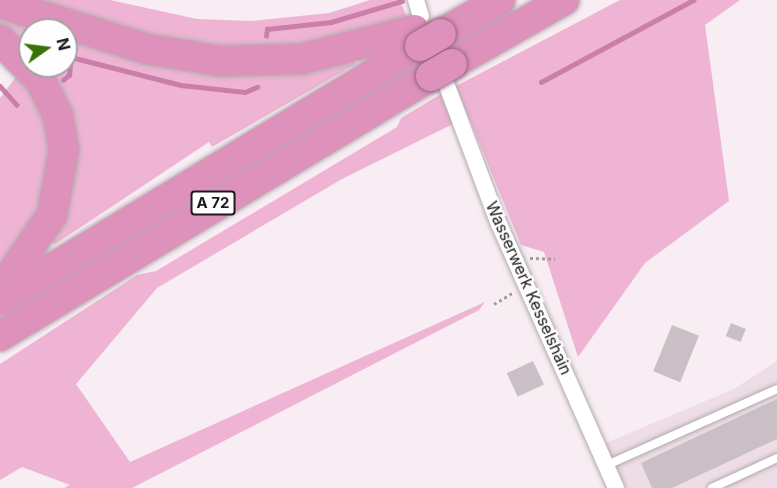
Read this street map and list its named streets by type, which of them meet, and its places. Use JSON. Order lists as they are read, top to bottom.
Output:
{
  "streets": {
    "highway": ["A 72"],
    "street": ["Wasserwerk Kesselshain"]
  },
  "crossings": [
    ["A 72", "Wasserwerk Kesselshain"]
  ],
  "north": "right"
}
